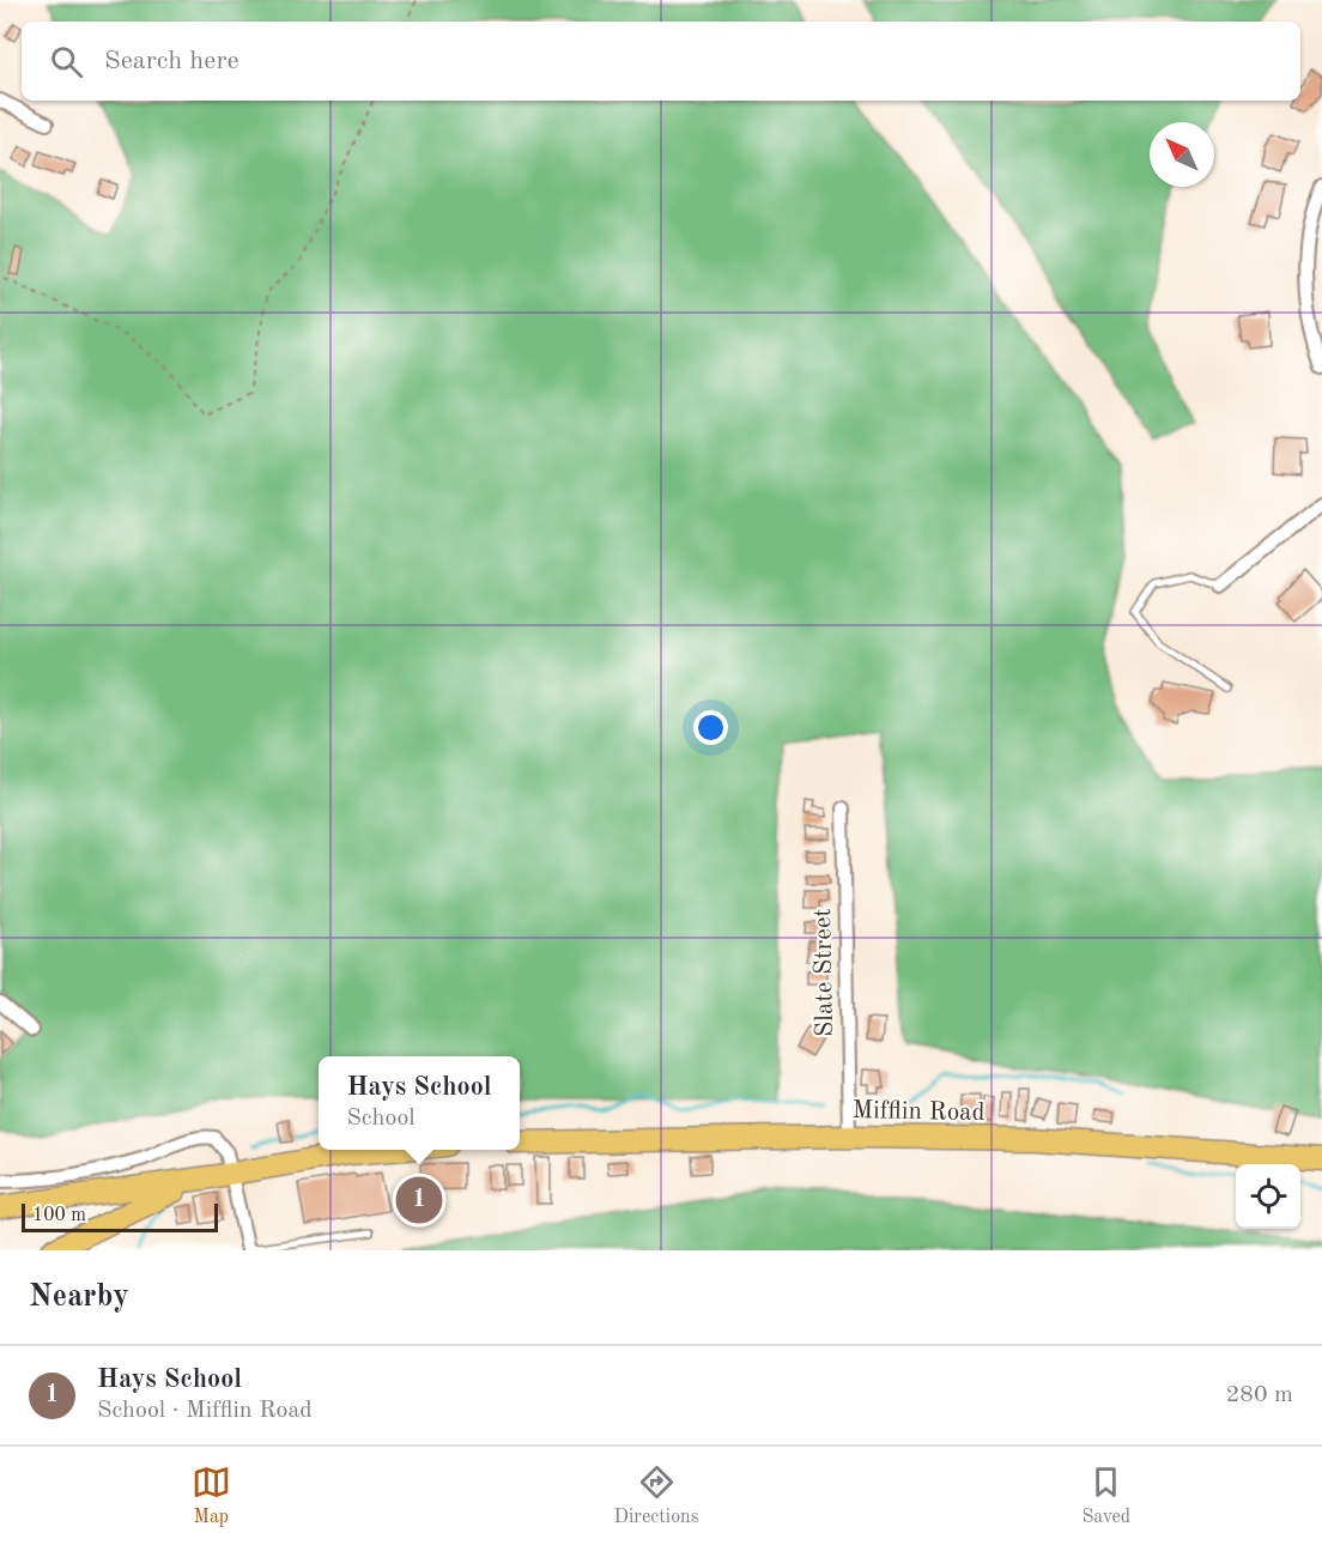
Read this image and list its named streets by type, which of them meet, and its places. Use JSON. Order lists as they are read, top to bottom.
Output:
{
  "streets": {
    "main road": ["Mifflin Road"],
    "street": ["Slate Street"]
  },
  "crossings": [
    ["Slate Street", "Mifflin Road"]
  ],
  "scale_bar": "100 m",
  "north": "top left",
  "page": {
    "search": "Search here",
    "popup": ["Hays School", "School"],
    "pins": "1",
    "scale": "100 m",
    "heading": "Nearby",
    "list": [
      {
        "mark": "1",
        "name": "Hays School",
        "note": "School · Mifflin Road",
        "value": "280 m"
      }
    ],
    "nav": ["Map", "Directions", "Saved"]
  }
}
